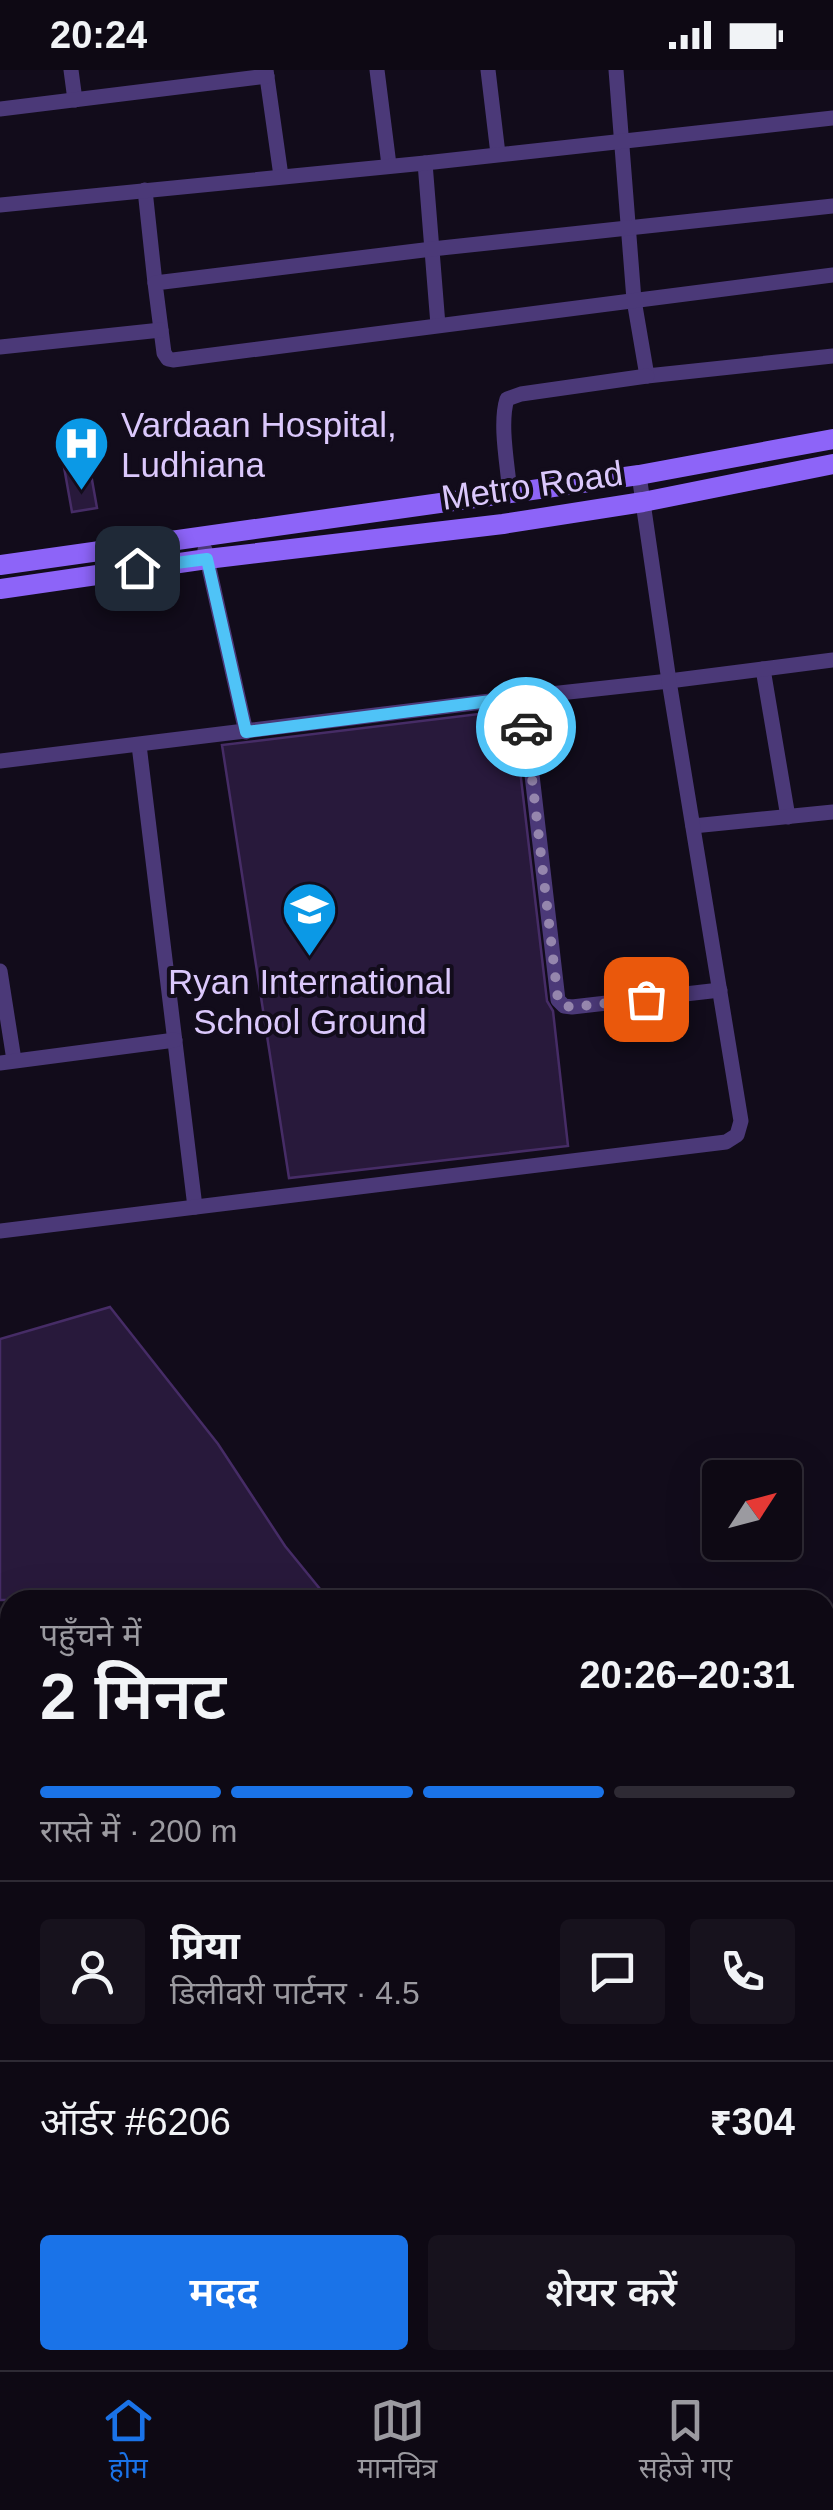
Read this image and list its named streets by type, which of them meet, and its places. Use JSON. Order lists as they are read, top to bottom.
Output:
{
  "streets": {
    "street": ["Metro Road"]
  },
  "places": {
    "hospital": ["Vardaan Hospital, Ludhiana"],
    "school or university": ["Ryan International School Ground"]
  },
  "north": "top right",
  "page": {
    "status": "20:24",
    "heading": ["2 मिनट", "पहुँचने में", "20:26–20:31"],
    "panel": [
      "प्रिया",
      "डिलीवरी पार्टनर · 4.5",
      "ऑर्डर #6206",
      "₹304"
    ],
    "bar": "रास्ते में · 200 m",
    "buttons": ["मदद", "शेयर करें"],
    "tabs": ["होम", "मानचित्र", "सहेजे गए"]
  }
}
